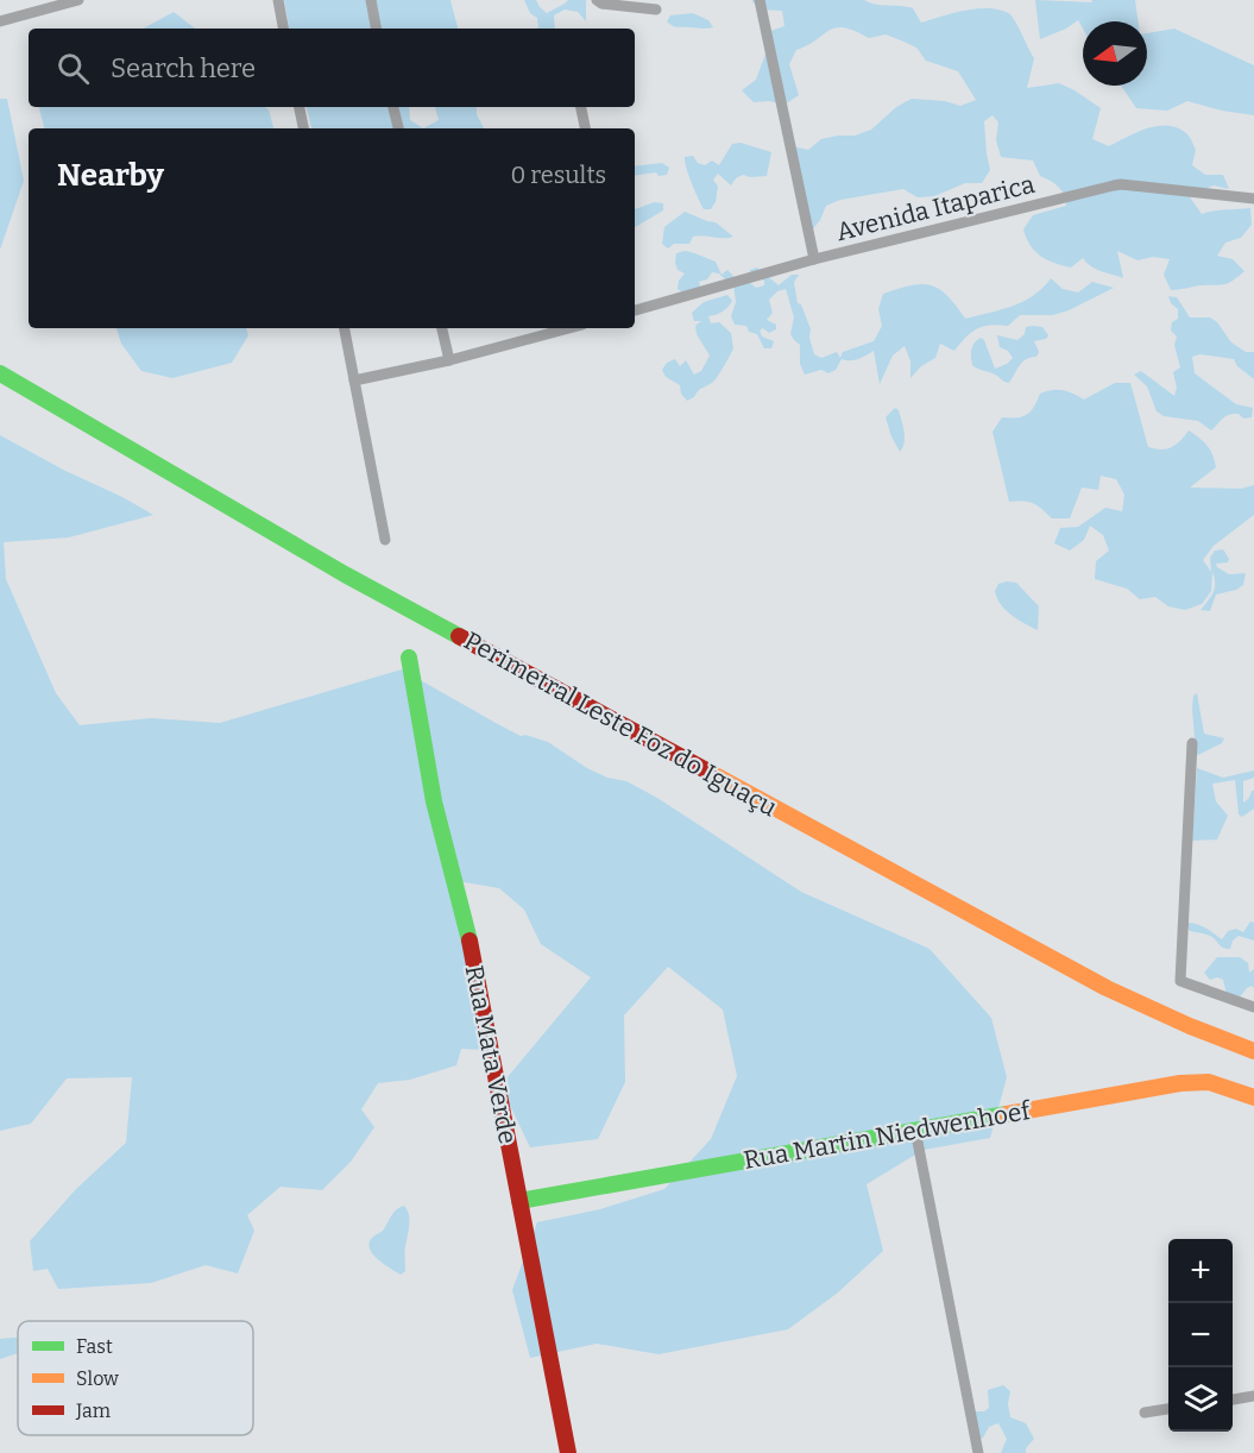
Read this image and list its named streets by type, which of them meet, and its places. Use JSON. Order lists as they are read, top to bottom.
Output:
{
  "streets": {
    "main road": ["Perimetral Leste Foz do Iguaçu", "Rua Mata Verde", "Rua Martin Niedwenhoef"],
    "street": ["Avenida Itaparica"]
  },
  "crossings": [
    ["Rua Mata Verde", "Rua Martin Niedwenhoef"]
  ],
  "legend": ["Fast", "Slow", "Jam"],
  "north": "left",
  "page": {
    "search": "Search here",
    "heading": ["Nearby", "0 results"],
    "map_buttons": ["+", "−"]
  }
}
